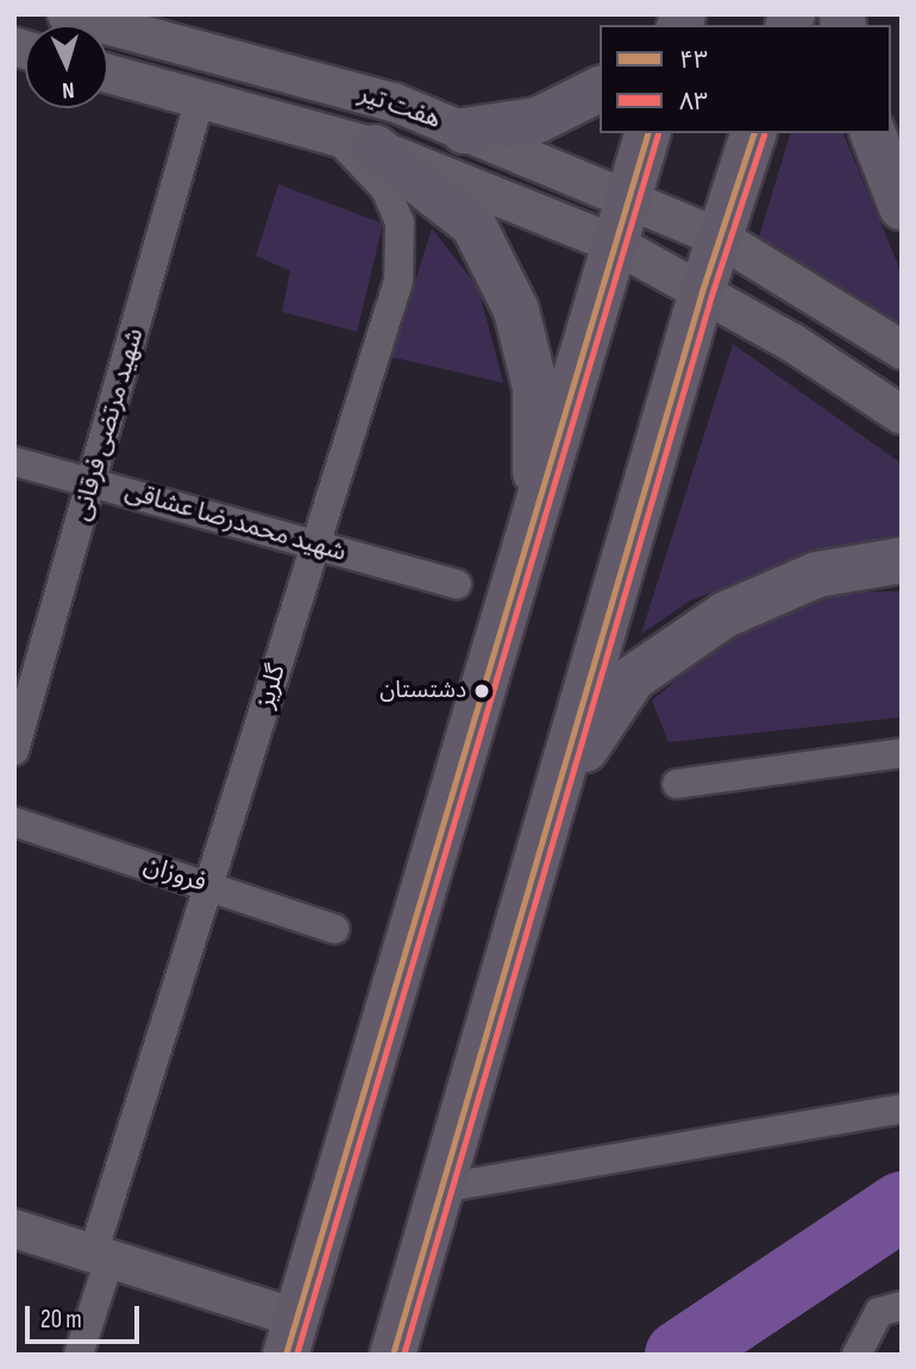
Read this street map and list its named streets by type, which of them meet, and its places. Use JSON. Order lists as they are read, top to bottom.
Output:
{
  "streets": {
    "street": [
      "هفت تیر",
      "شهید مرتضی فرقانی",
      "شهید محمدرضا عشاقی",
      "گلریز",
      "فروزان"
    ]
  },
  "crossings": [
    ["هفت تیر", "شهید مرتضی فرقانی"],
    ["هفت تیر", "گلریز"],
    ["شهید مرتضی فرقانی", "شهید محمدرضا عشاقی"],
    ["شهید محمدرضا عشاقی", "گلریز"],
    ["گلریز", "فروزان"]
  ],
  "places": ["دشتستان"],
  "lines": ["transit line ۴۳", "transit line ۸۳"],
  "legend": ["۴۳", "۸۳"],
  "scale_bar": "20 m",
  "north": "bottom"
}
